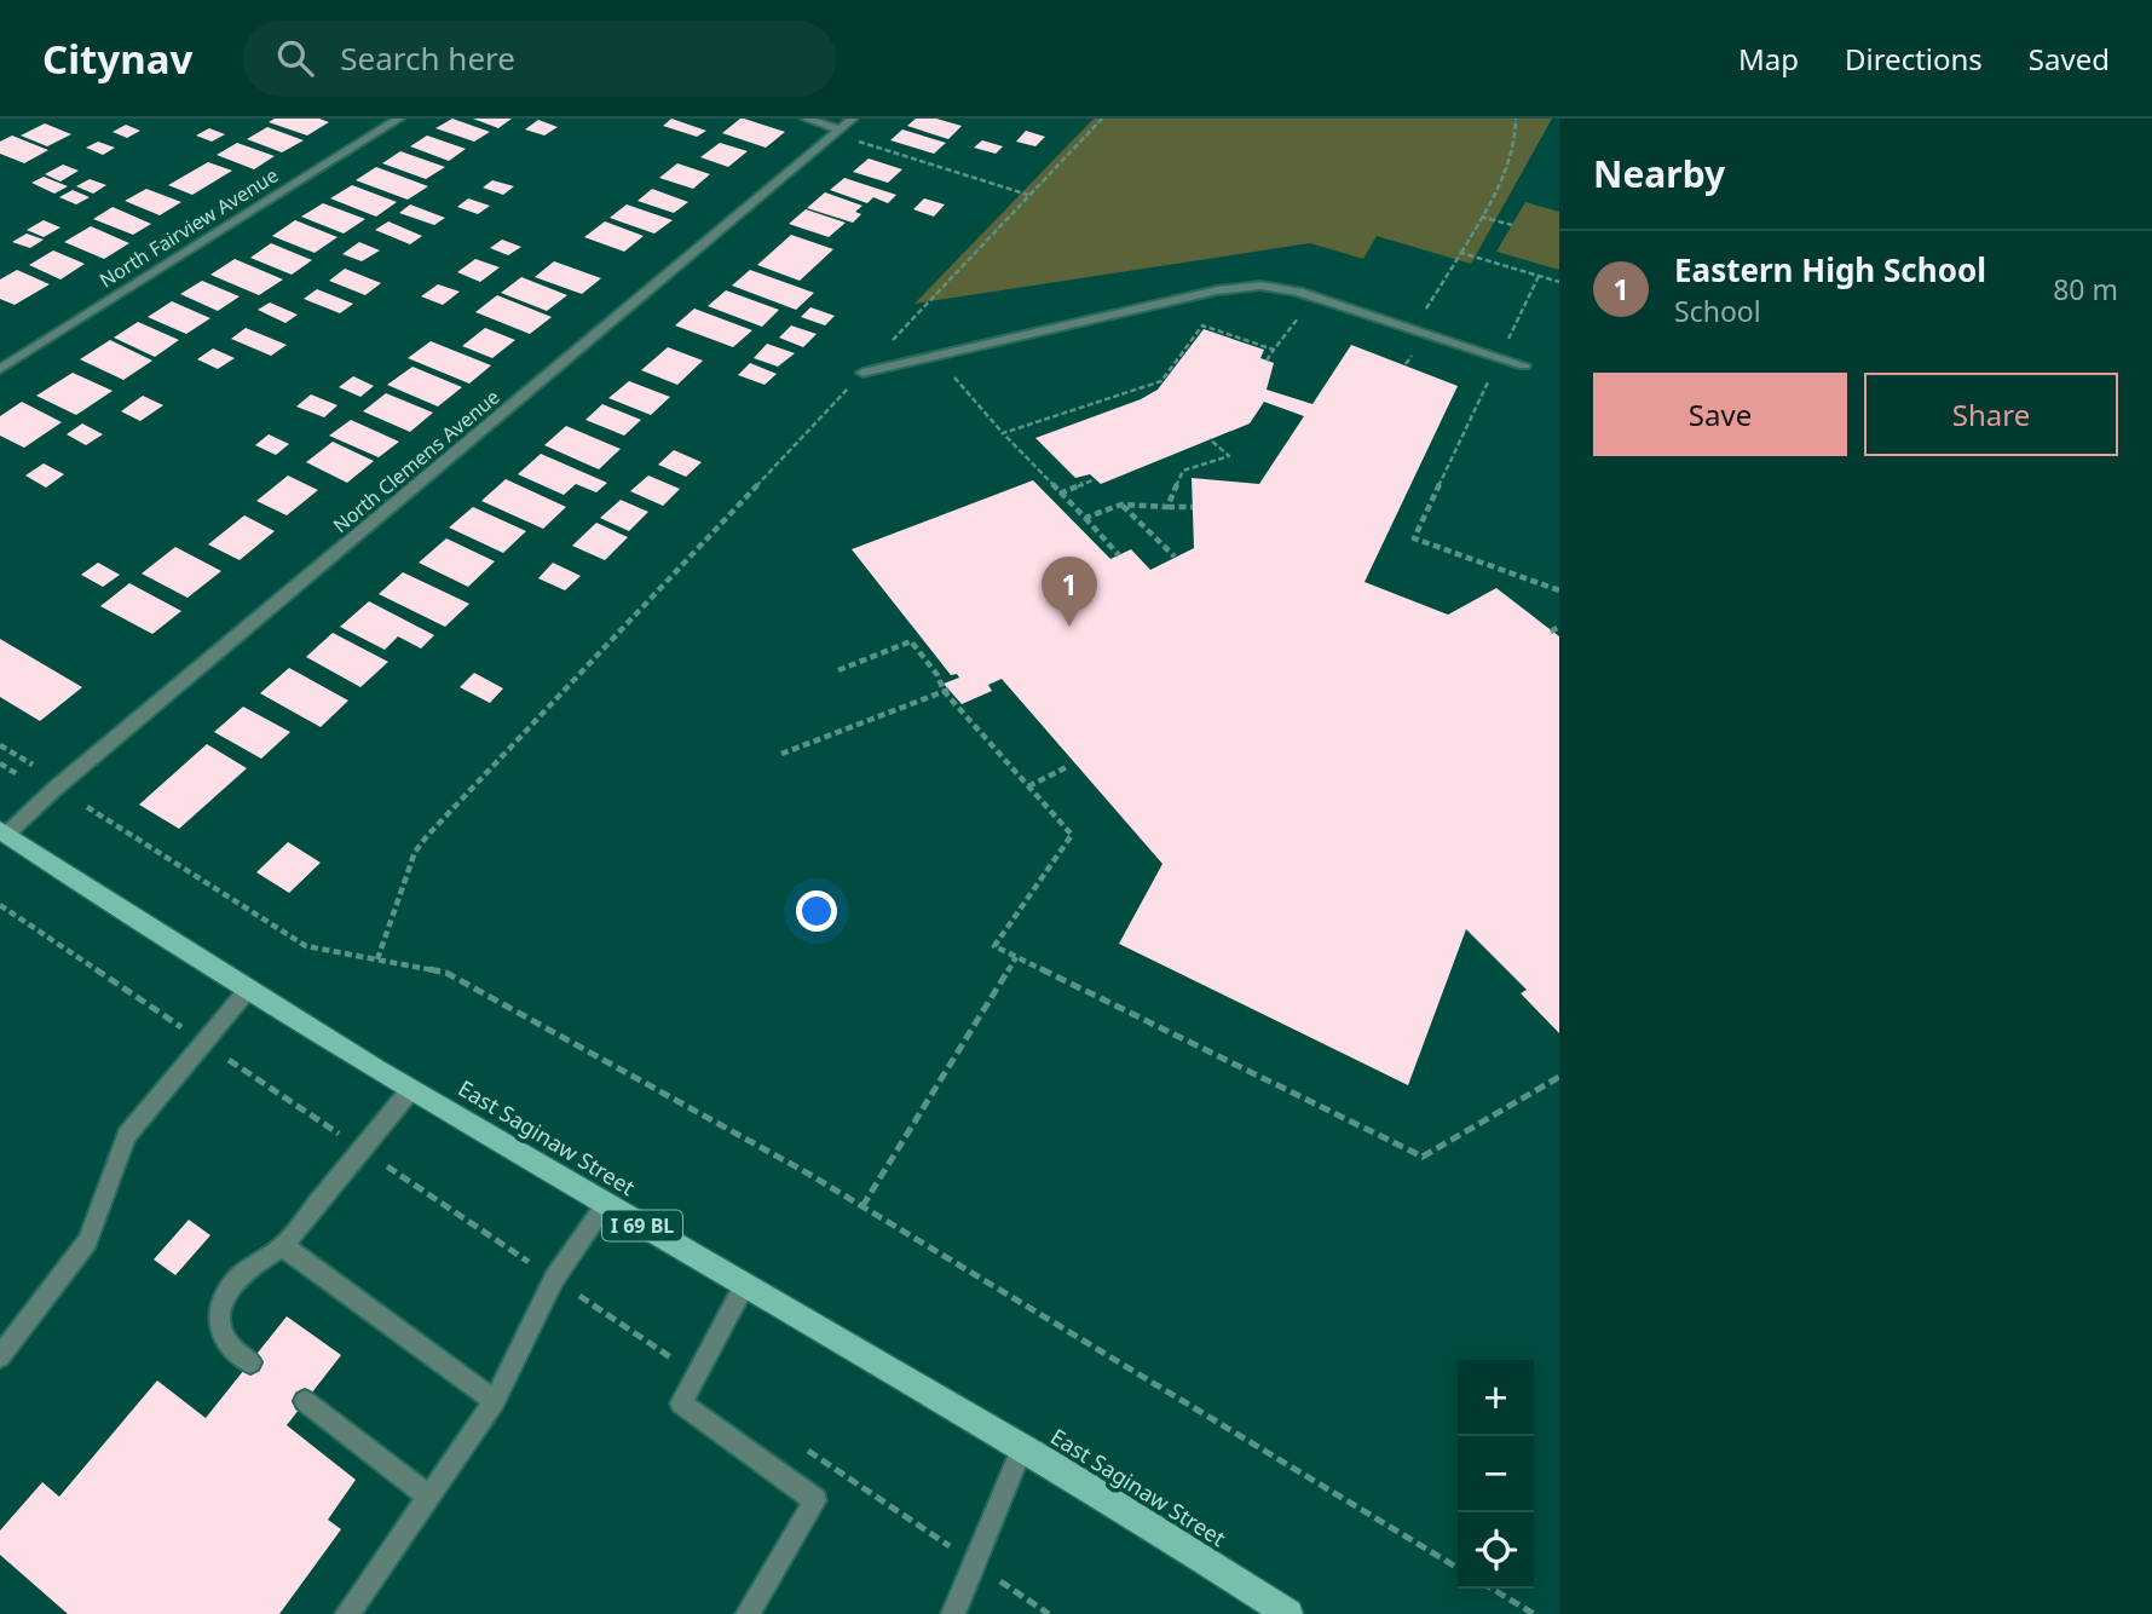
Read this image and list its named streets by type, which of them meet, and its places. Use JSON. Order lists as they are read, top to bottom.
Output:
{
  "streets": {
    "main road": ["East Saginaw Street", "I 69 BL"],
    "street": ["North Fairview Avenue", "North Clemens Avenue"]
  },
  "crossings": [
    ["North Clemens Avenue", "East Saginaw Street"]
  ],
  "page": {
    "header": "Citynav",
    "search": "Search here",
    "nav": ["Map", "Directions", "Saved"],
    "heading": "Nearby",
    "list": [
      {
        "mark": "1",
        "name": "Eastern High School",
        "note": "School",
        "value": "80 m"
      }
    ],
    "buttons": ["Save", "Share"],
    "pins": "1",
    "map_buttons": ["+", "−"]
  }
}
